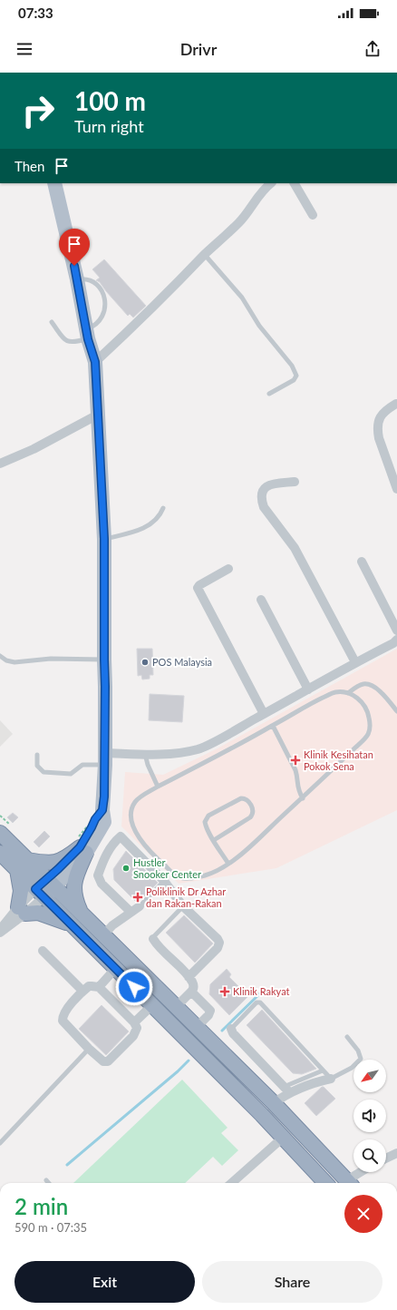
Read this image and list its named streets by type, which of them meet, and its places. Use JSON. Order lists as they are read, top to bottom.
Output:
{
  "places": {
    "other": ["POS Malaysia", "Hustler Snooker Center"],
    "health": ["Klinik Kesihatan Pokok Sena", "Poliklinik Dr Azhar dan Rakan-Rakan", "Klinik Rakyat"]
  },
  "north": "bottom left",
  "page": {
    "status": "07:33",
    "header": "Drivr",
    "turn": ["100 m", "Turn right"],
    "then": "Then",
    "heading": ["2 min", "590 m · 07:35"],
    "buttons": ["Exit", "Share"]
  }
}
